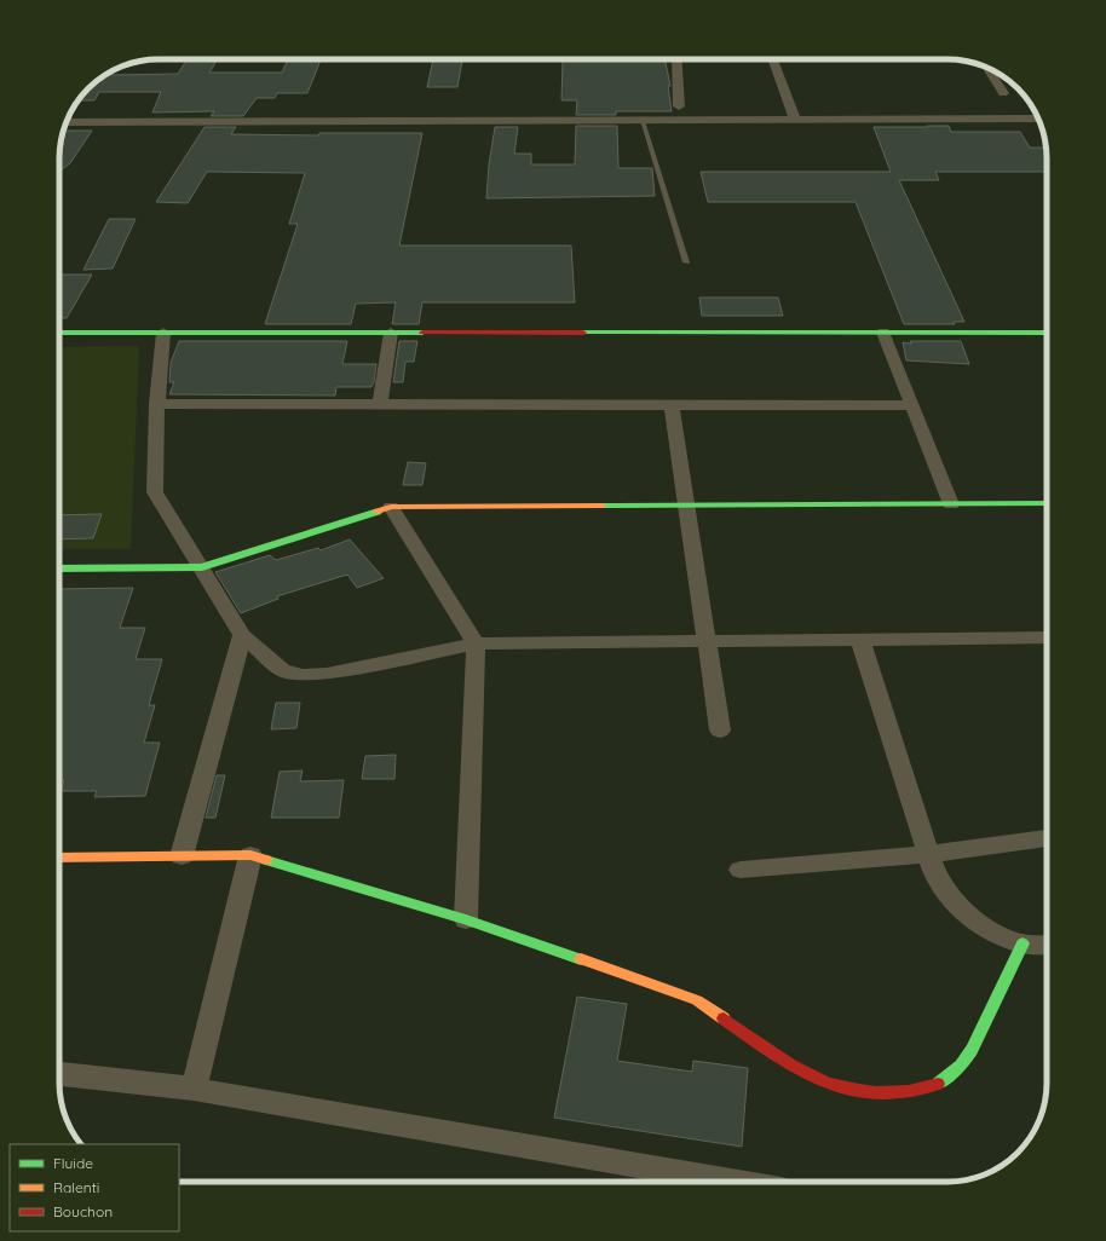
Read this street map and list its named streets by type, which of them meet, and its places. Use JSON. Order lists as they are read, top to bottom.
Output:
{
  "legend": ["Fluide", "Ralenti", "Bouchon"]
}
